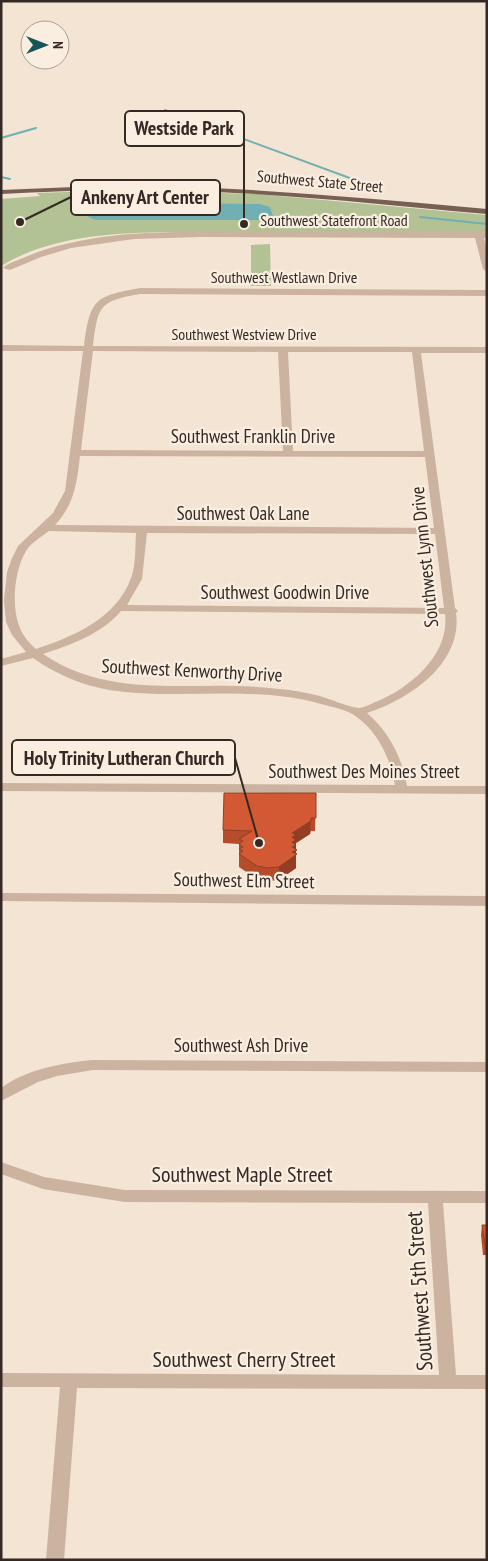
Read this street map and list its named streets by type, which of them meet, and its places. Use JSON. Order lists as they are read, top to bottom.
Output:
{
  "streets": {
    "main road": ["Southwest State Street"],
    "street": [
      "Southwest Statefront Road",
      "Southwest Westlawn Drive",
      "Southwest Westview Drive",
      "Southwest Franklin Drive",
      "Southwest Oak Lane",
      "Southwest Lynn Drive",
      "Southwest Goodwin Drive",
      "Southwest Kenworthy Drive",
      "Southwest Des Moines Street",
      "Southwest Elm Street",
      "Southwest Ash Drive",
      "Southwest Maple Street",
      "Southwest 5th Street",
      "Southwest Cherry Street"
    ]
  },
  "crossings": [
    ["Southwest Westlawn Drive", "Southwest Kenworthy Drive"],
    ["Southwest Westview Drive", "Southwest Lynn Drive"],
    ["Southwest Westview Drive", "Southwest Kenworthy Drive"],
    ["Southwest Franklin Drive", "Southwest Lynn Drive"],
    ["Southwest Franklin Drive", "Southwest Kenworthy Drive"],
    ["Southwest Oak Lane", "Southwest Lynn Drive"],
    ["Southwest Oak Lane", "Southwest Kenworthy Drive"],
    ["Southwest Lynn Drive", "Southwest Goodwin Drive"],
    ["Southwest Lynn Drive", "Southwest Kenworthy Drive"],
    ["Southwest Kenworthy Drive", "Southwest Des Moines Street"],
    ["Southwest Maple Street", "Southwest 5th Street"],
    ["Southwest 5th Street", "Southwest Cherry Street"]
  ],
  "places": ["Ankeny Art Center", "Westside Park", "Holy Trinity Lutheran Church"],
  "north": "right"
}
